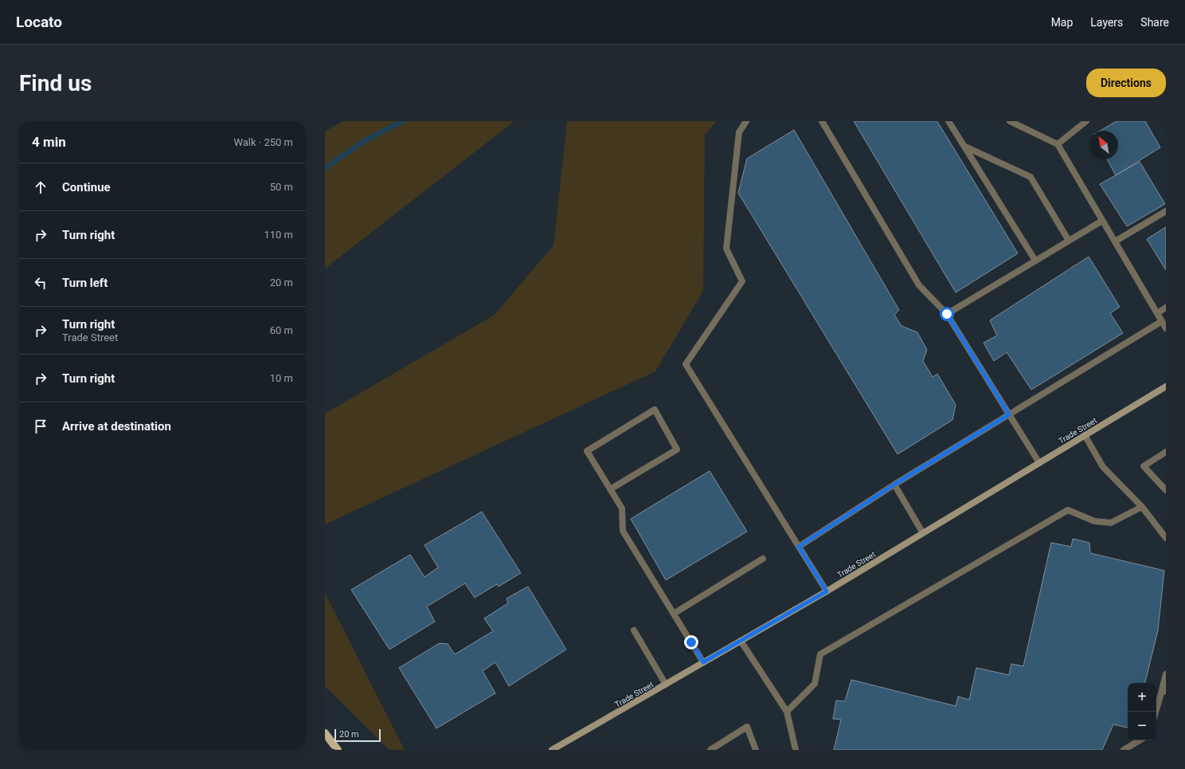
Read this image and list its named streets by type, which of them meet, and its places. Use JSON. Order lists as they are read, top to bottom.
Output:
{
  "streets": {
    "street": ["Trade Street"]
  },
  "scale_bar": "20 m",
  "north": "top left",
  "page": {
    "header": "Locato",
    "nav": ["Map", "Layers", "Share"],
    "buttons": "Directions",
    "title": "Find us",
    "heading": ["4 min", "Walk · 250 m"],
    "list": [
      ["Continue", "50 m"],
      ["Turn right", "110 m"],
      ["Turn left", "20 m"],
      ["Turn right", "Trade Street", "60 m"],
      ["Turn right", "10 m"],
      "Arrive at destination"
    ],
    "map_buttons": ["+", "−"],
    "scale": "20 m"
  }
}
